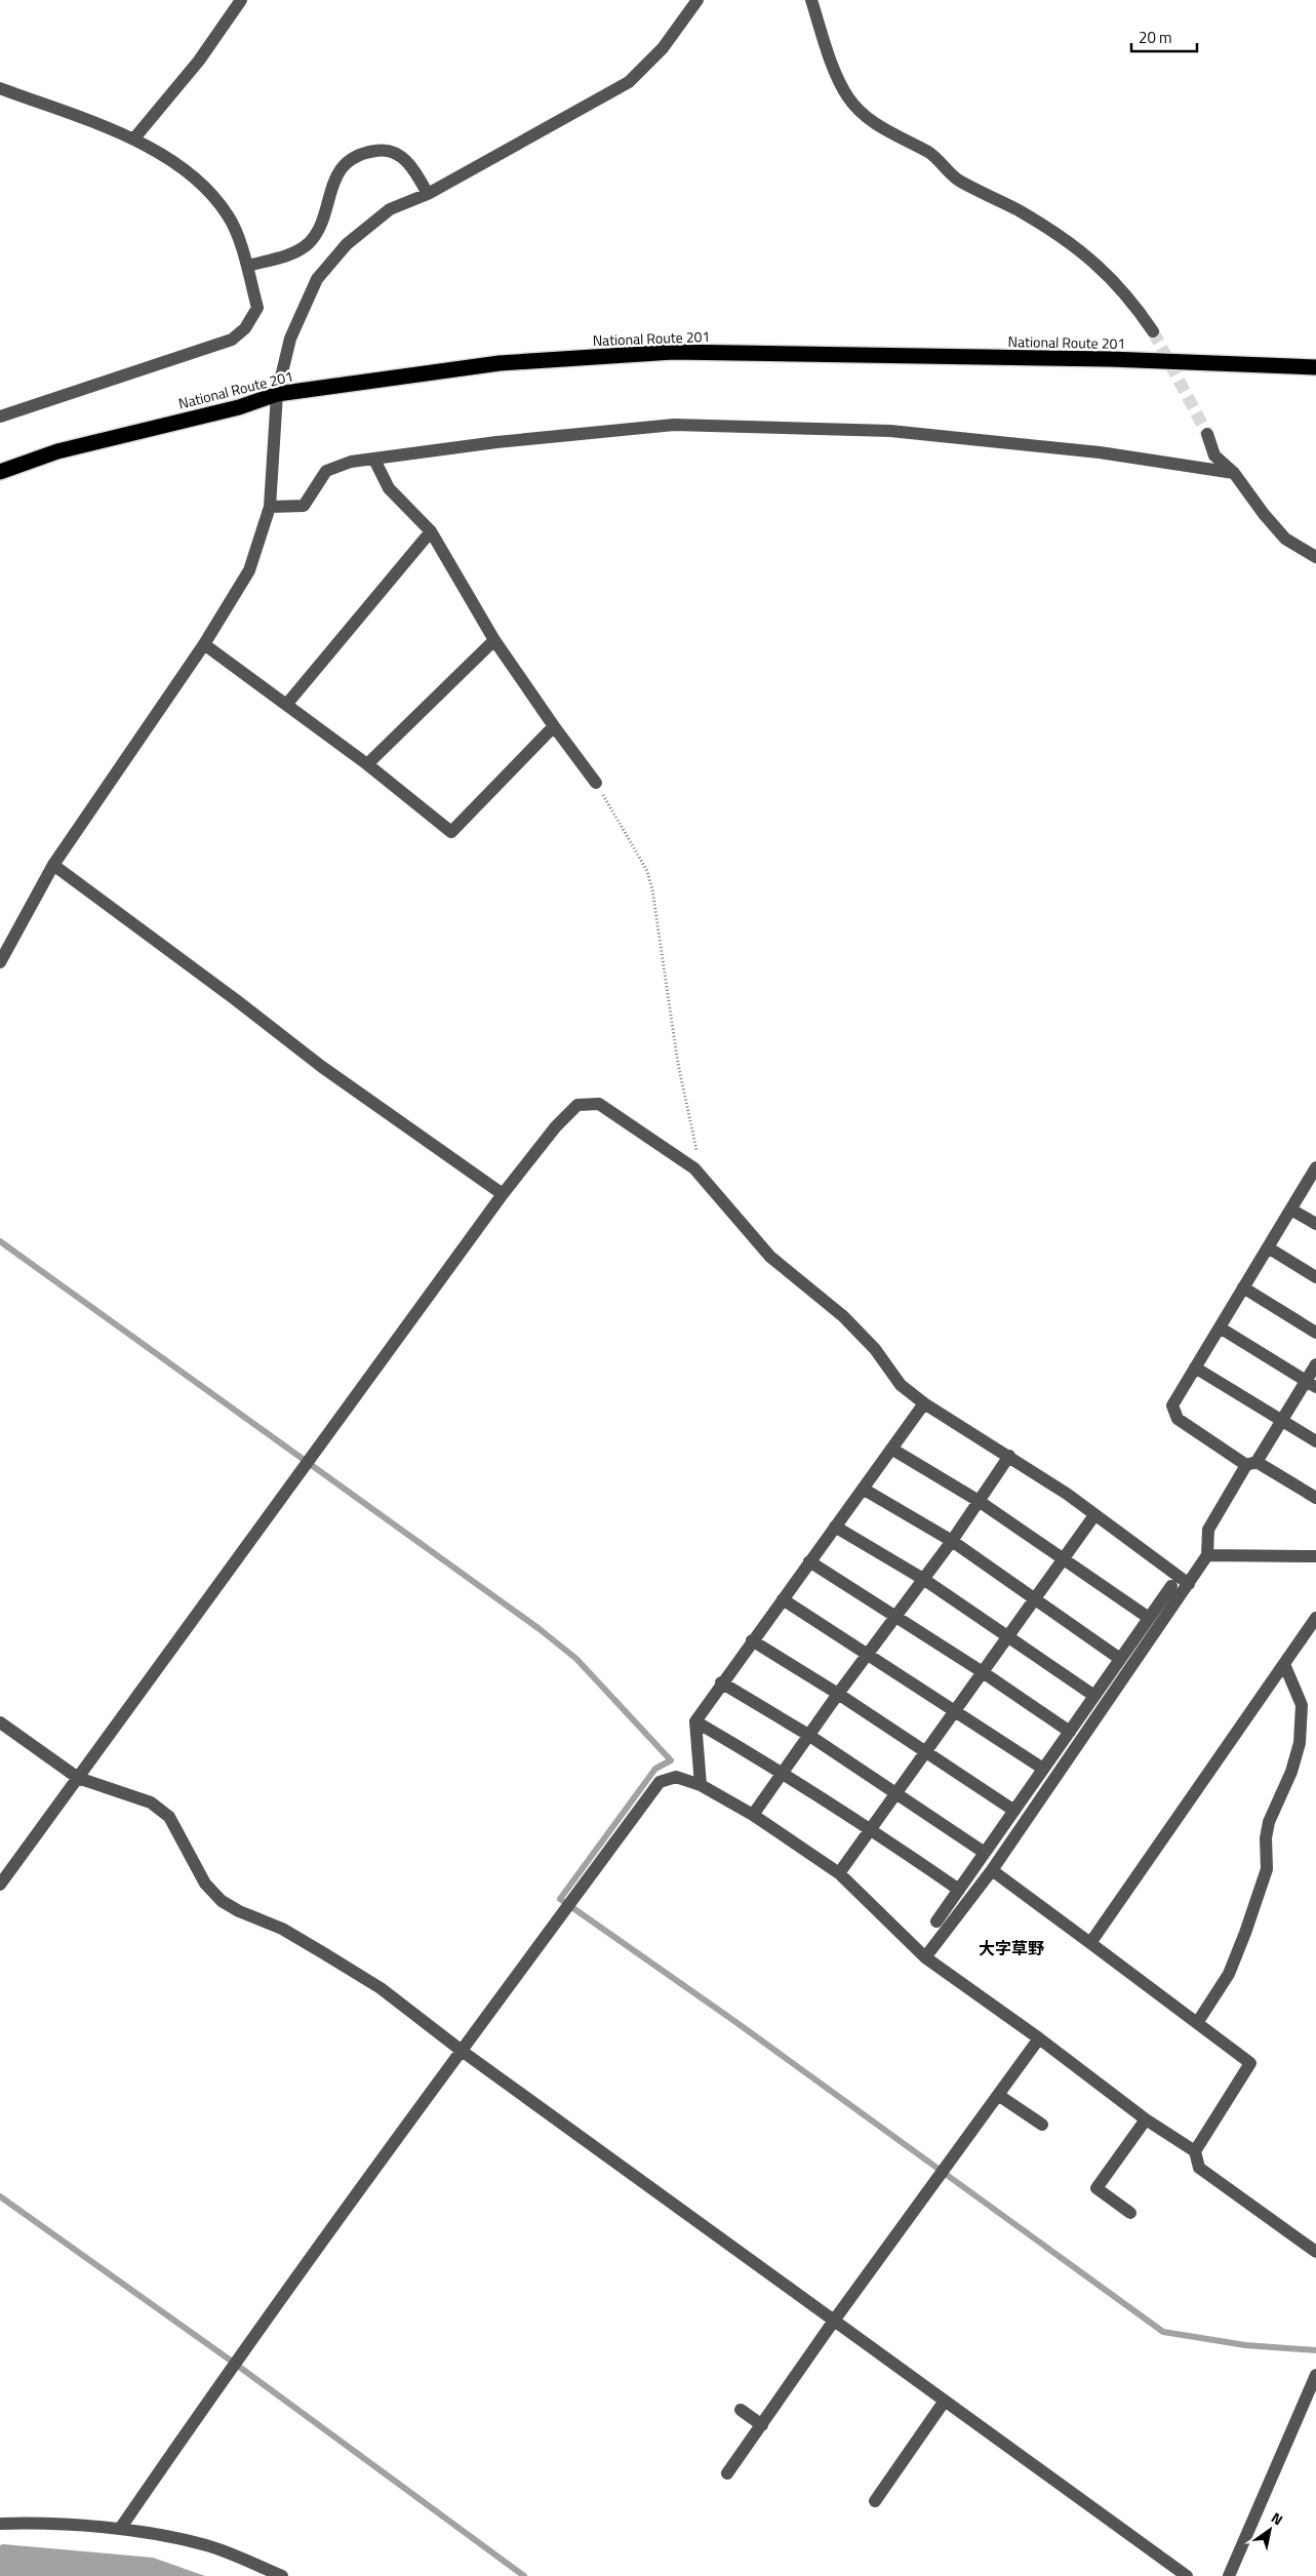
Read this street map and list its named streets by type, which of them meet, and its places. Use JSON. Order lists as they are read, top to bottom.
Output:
{
  "streets": {
    "highway": ["National Route 201"]
  },
  "districts": ["大字草野"],
  "scale_bar": "20 m",
  "north": "top right"
}
